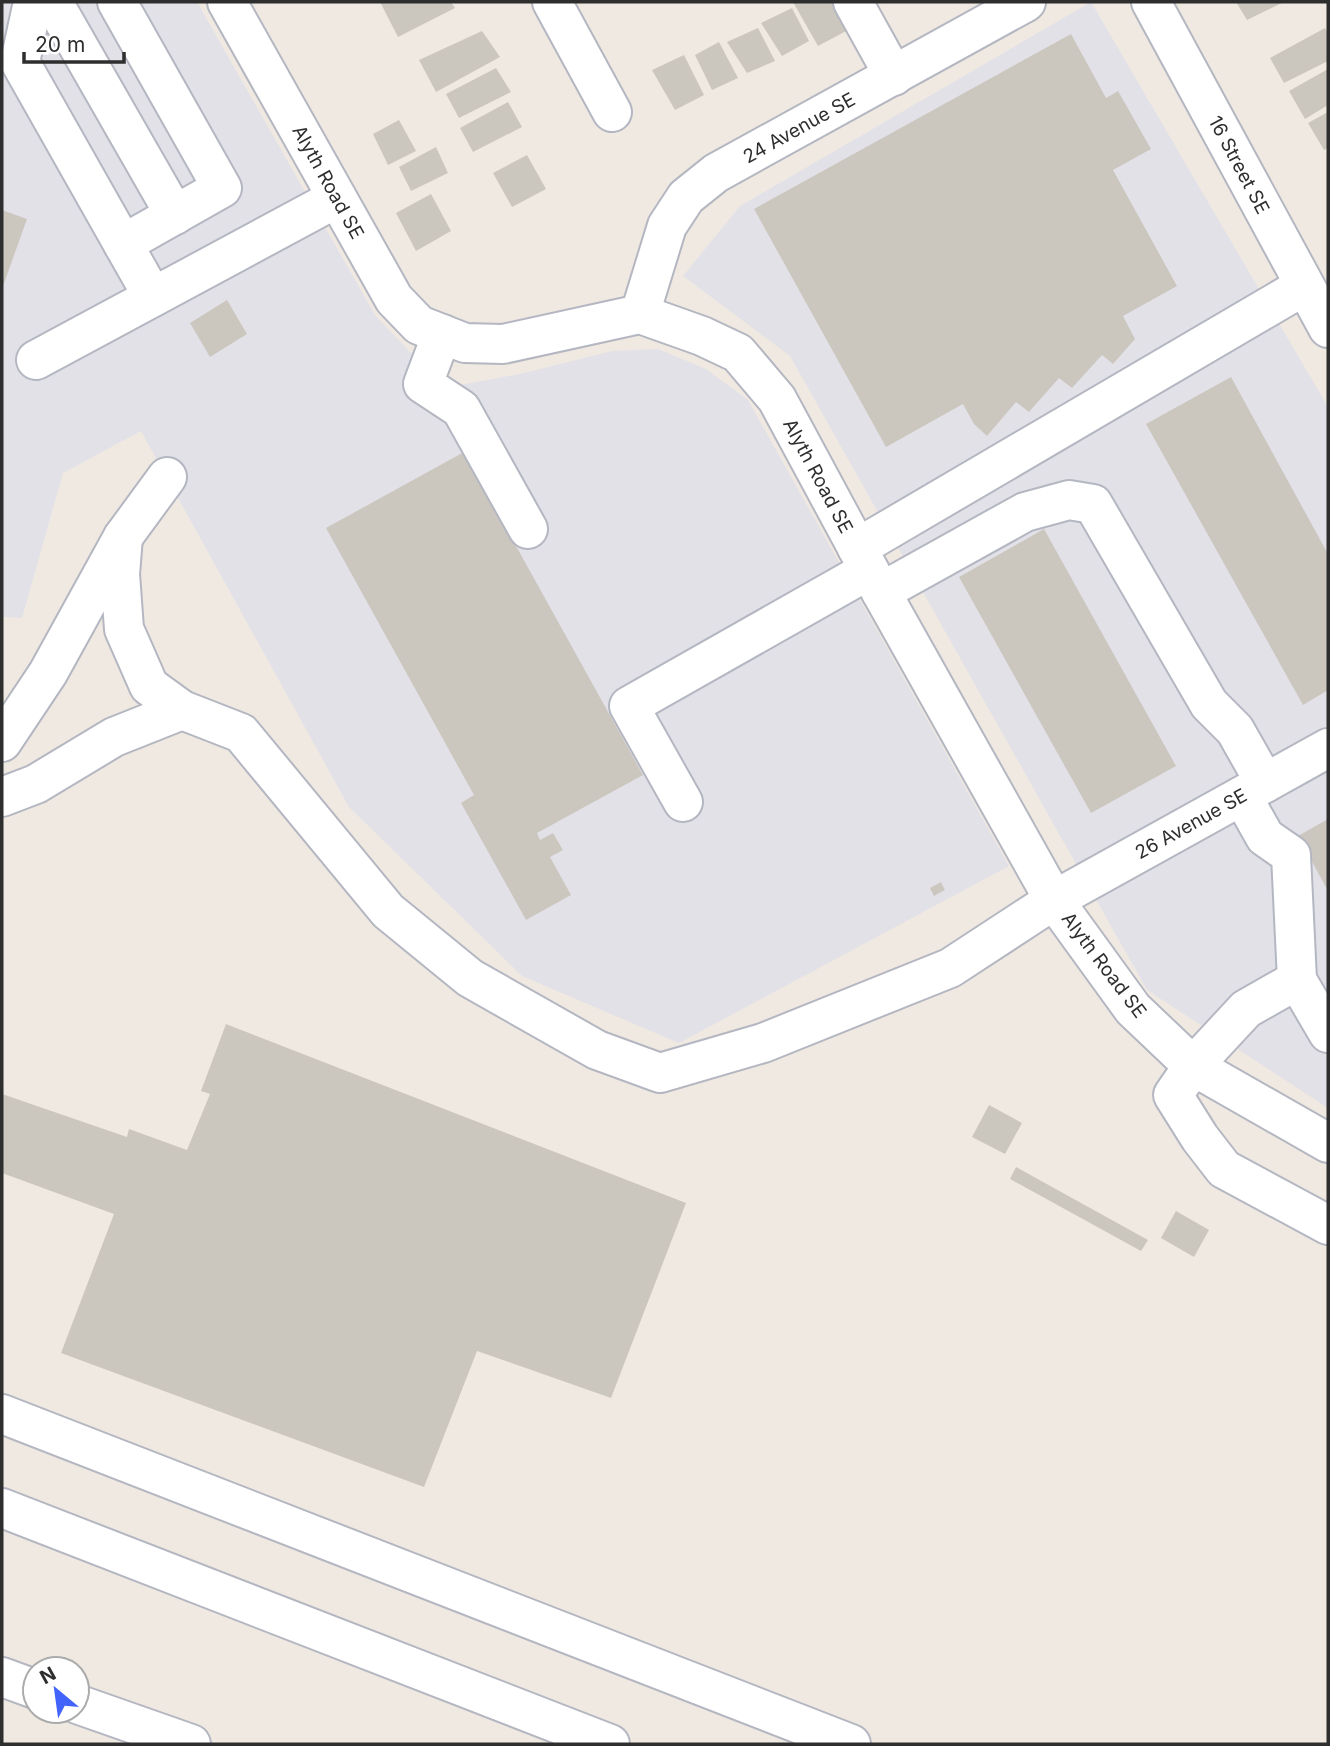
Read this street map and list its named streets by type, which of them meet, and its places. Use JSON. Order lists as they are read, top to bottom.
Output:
{
  "streets": {
    "street": [
      "24 Avenue SE",
      "16 Street SE",
      "Alyth Road SE",
      "26 Avenue SE"
    ]
  },
  "crossings": [
    ["24 Avenue SE", "Alyth Road SE"],
    ["Alyth Road SE", "26 Avenue SE"]
  ],
  "scale_bar": "20 m",
  "north": "top left"
}
